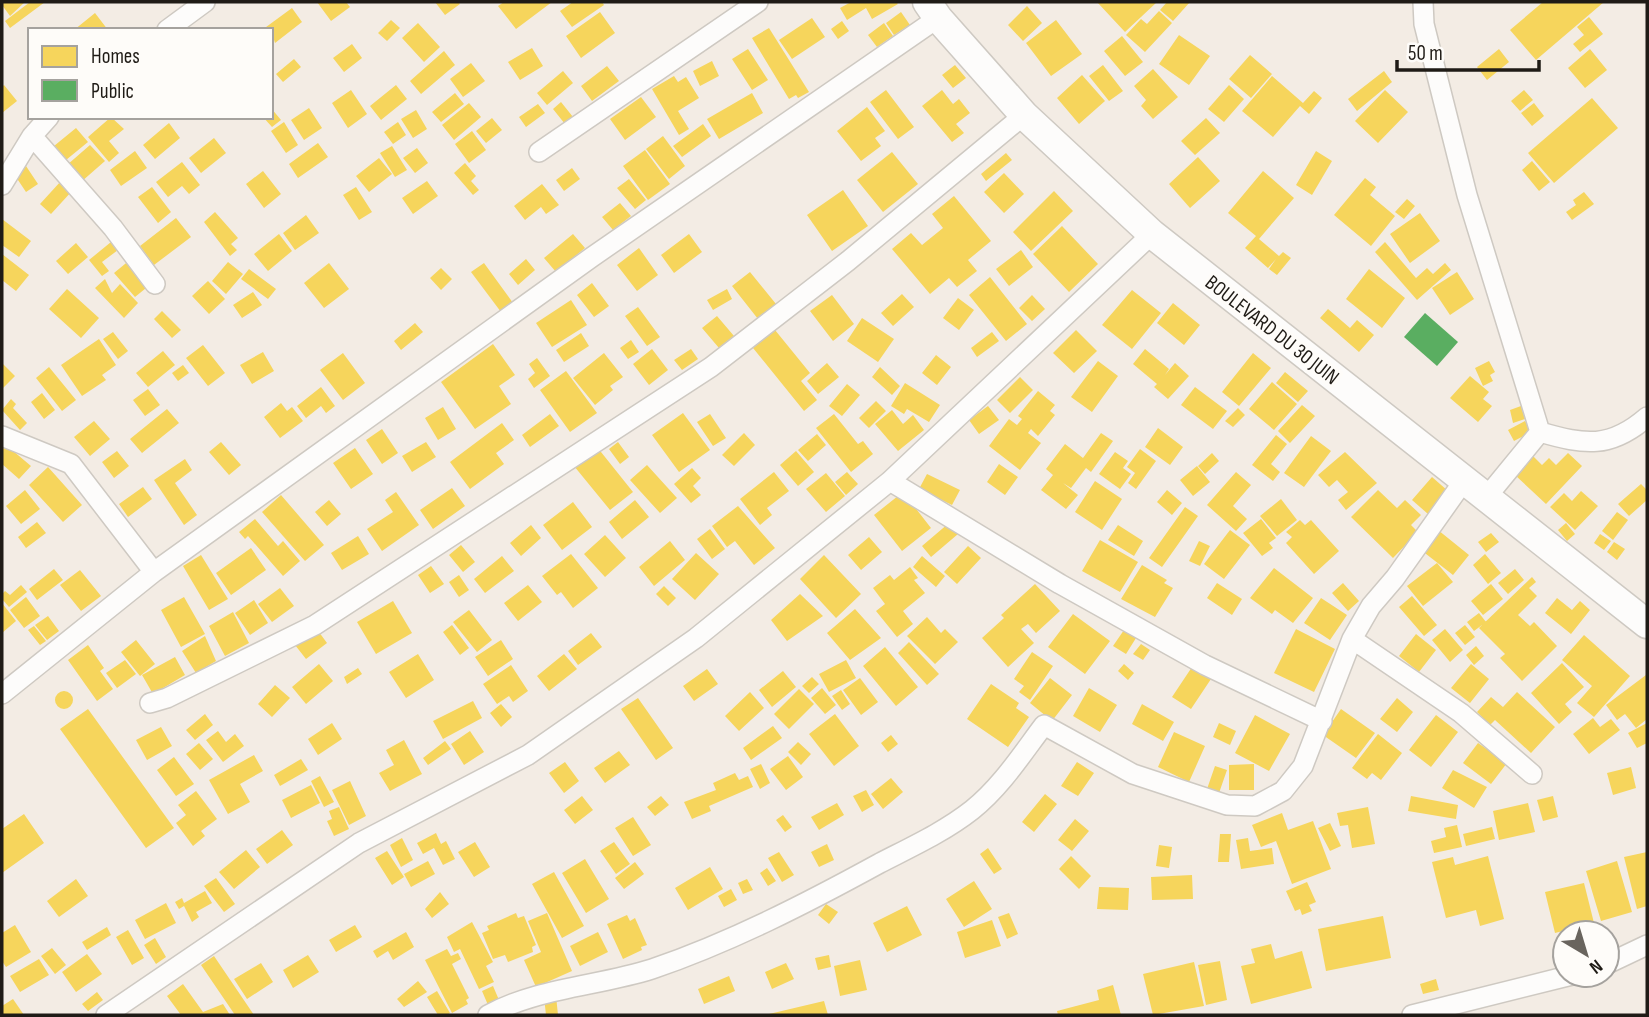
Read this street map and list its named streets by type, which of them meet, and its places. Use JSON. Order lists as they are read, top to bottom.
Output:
{
  "streets": {
    "street": ["BOULEVARD DU 30 JUIN"]
  },
  "legend": ["Homes", "Public"],
  "scale_bar": "50 m",
  "north": "bottom right"
}
